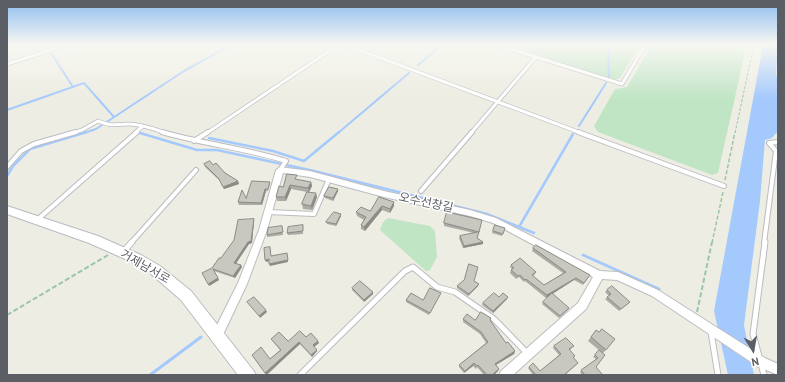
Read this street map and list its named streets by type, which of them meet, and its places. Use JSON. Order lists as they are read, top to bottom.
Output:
{
  "streets": {
    "main road": ["거제남서로"],
    "street": ["오수선창길"]
  },
  "north": "bottom"
}
